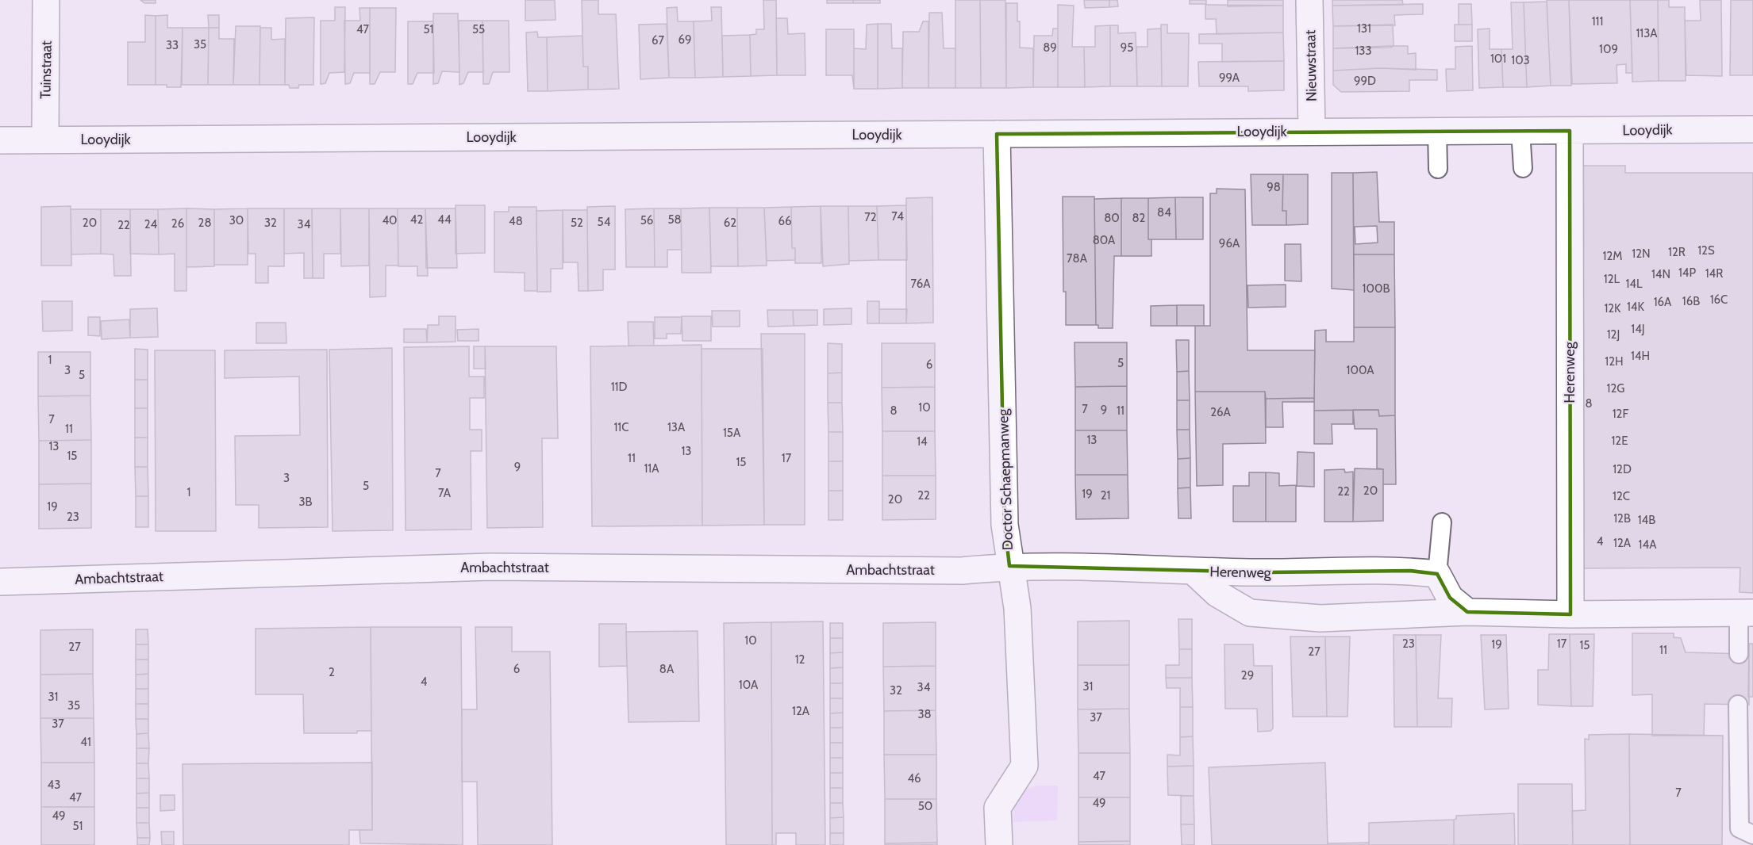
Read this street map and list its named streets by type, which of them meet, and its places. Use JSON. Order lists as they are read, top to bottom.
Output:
{
  "streets": {
    "street": [
      "Nieuwstraat",
      "Tuinstraat",
      "Looydijk",
      "Herenweg",
      "Doctor Schaepmanweg",
      "Ambachtstraat"
    ]
  },
  "crossings": [
    ["Nieuwstraat", "Looydijk"],
    ["Tuinstraat", "Looydijk"],
    ["Looydijk", "Herenweg"],
    ["Looydijk", "Doctor Schaepmanweg"],
    ["Herenweg", "Doctor Schaepmanweg"],
    ["Herenweg", "Ambachtstraat"],
    ["Doctor Schaepmanweg", "Ambachtstraat"]
  ],
  "house_numbers": [
    "111",
    "131",
    "47",
    "51",
    "55",
    "113A",
    "69",
    "67",
    "35",
    "33",
    "89",
    "95",
    "109",
    "133",
    "101",
    "103",
    "99A",
    "99D",
    "98",
    "84",
    "74",
    "72",
    "80",
    "82",
    "42",
    "44",
    "58",
    "30",
    "40",
    "56",
    "48",
    "66",
    "54",
    "20",
    "28",
    "32",
    "52",
    "62",
    "26",
    "24",
    "34",
    "22",
    "80A",
    "96A",
    "12S",
    "12R",
    "12N",
    "12M",
    "78A",
    "14P",
    "14R",
    "14N",
    "12L",
    "76A",
    "14L",
    "100B",
    "16C",
    "16B",
    "16A",
    "14K",
    "12K",
    "14J",
    "12J",
    "14H",
    "1",
    "12H",
    "5",
    "6",
    "3",
    "100A",
    "5",
    "11D",
    "12G",
    "8",
    "10",
    "7",
    "9",
    "8",
    "11",
    "26A",
    "12F",
    "7",
    "11C",
    "13A",
    "11",
    "15A",
    "13",
    "12E",
    "14",
    "13",
    "13",
    "15",
    "11",
    "17",
    "15",
    "9",
    "11A",
    "12D",
    "7",
    "3",
    "5",
    "20",
    "22",
    "1",
    "7A",
    "19",
    "22",
    "21",
    "12C",
    "20",
    "3B",
    "19",
    "23",
    "12B",
    "14B",
    "4",
    "12A",
    "14A",
    "10",
    "23",
    "17",
    "19",
    "15",
    "27",
    "11",
    "27",
    "12",
    "6",
    "8A",
    "2",
    "29",
    "4",
    "10A",
    "31",
    "34",
    "32",
    "31",
    "35",
    "12A",
    "38",
    "37",
    "37",
    "41",
    "47",
    "46",
    "43",
    "7",
    "47",
    "49",
    "50",
    "49",
    "51"
  ]
}
